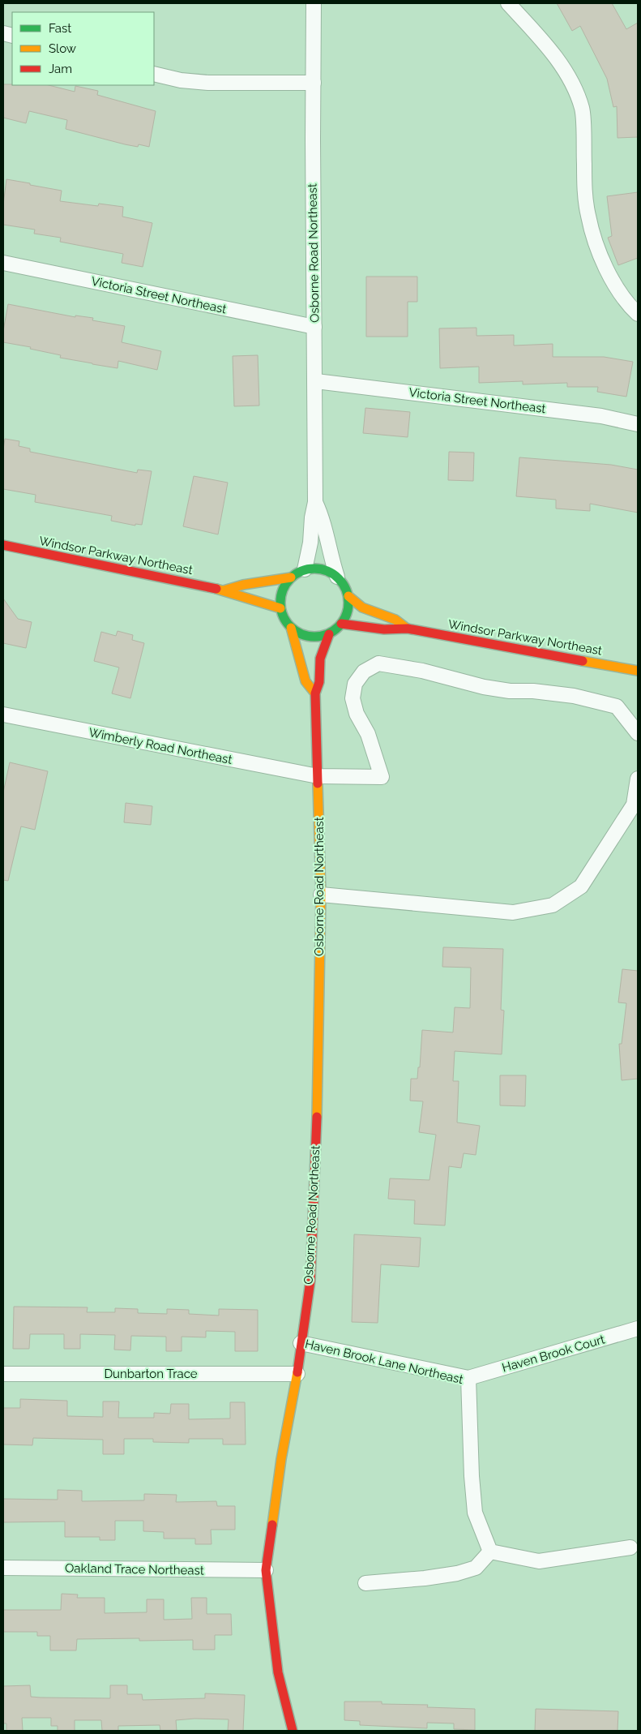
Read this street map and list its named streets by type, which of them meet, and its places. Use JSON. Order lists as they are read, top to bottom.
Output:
{
  "streets": {
    "street": [
      "Osborne Road Northeast",
      "Victoria Street Northeast",
      "Windsor Parkway Northeast",
      "Wimberly Road Northeast",
      "Haven Brook Court",
      "Haven Brook Lane Northeast",
      "Dunbarton Trace",
      "Oakland Trace Northeast"
    ]
  },
  "crossings": [
    ["Osborne Road Northeast", "Victoria Street Northeast"],
    ["Osborne Road Northeast", "Windsor Parkway Northeast"],
    ["Osborne Road Northeast", "Wimberly Road Northeast"],
    ["Osborne Road Northeast", "Haven Brook Lane Northeast"],
    ["Osborne Road Northeast", "Dunbarton Trace"],
    ["Osborne Road Northeast", "Oakland Trace Northeast"],
    ["Haven Brook Court", "Haven Brook Lane Northeast"]
  ],
  "legend": ["Fast", "Slow", "Jam"]
}
